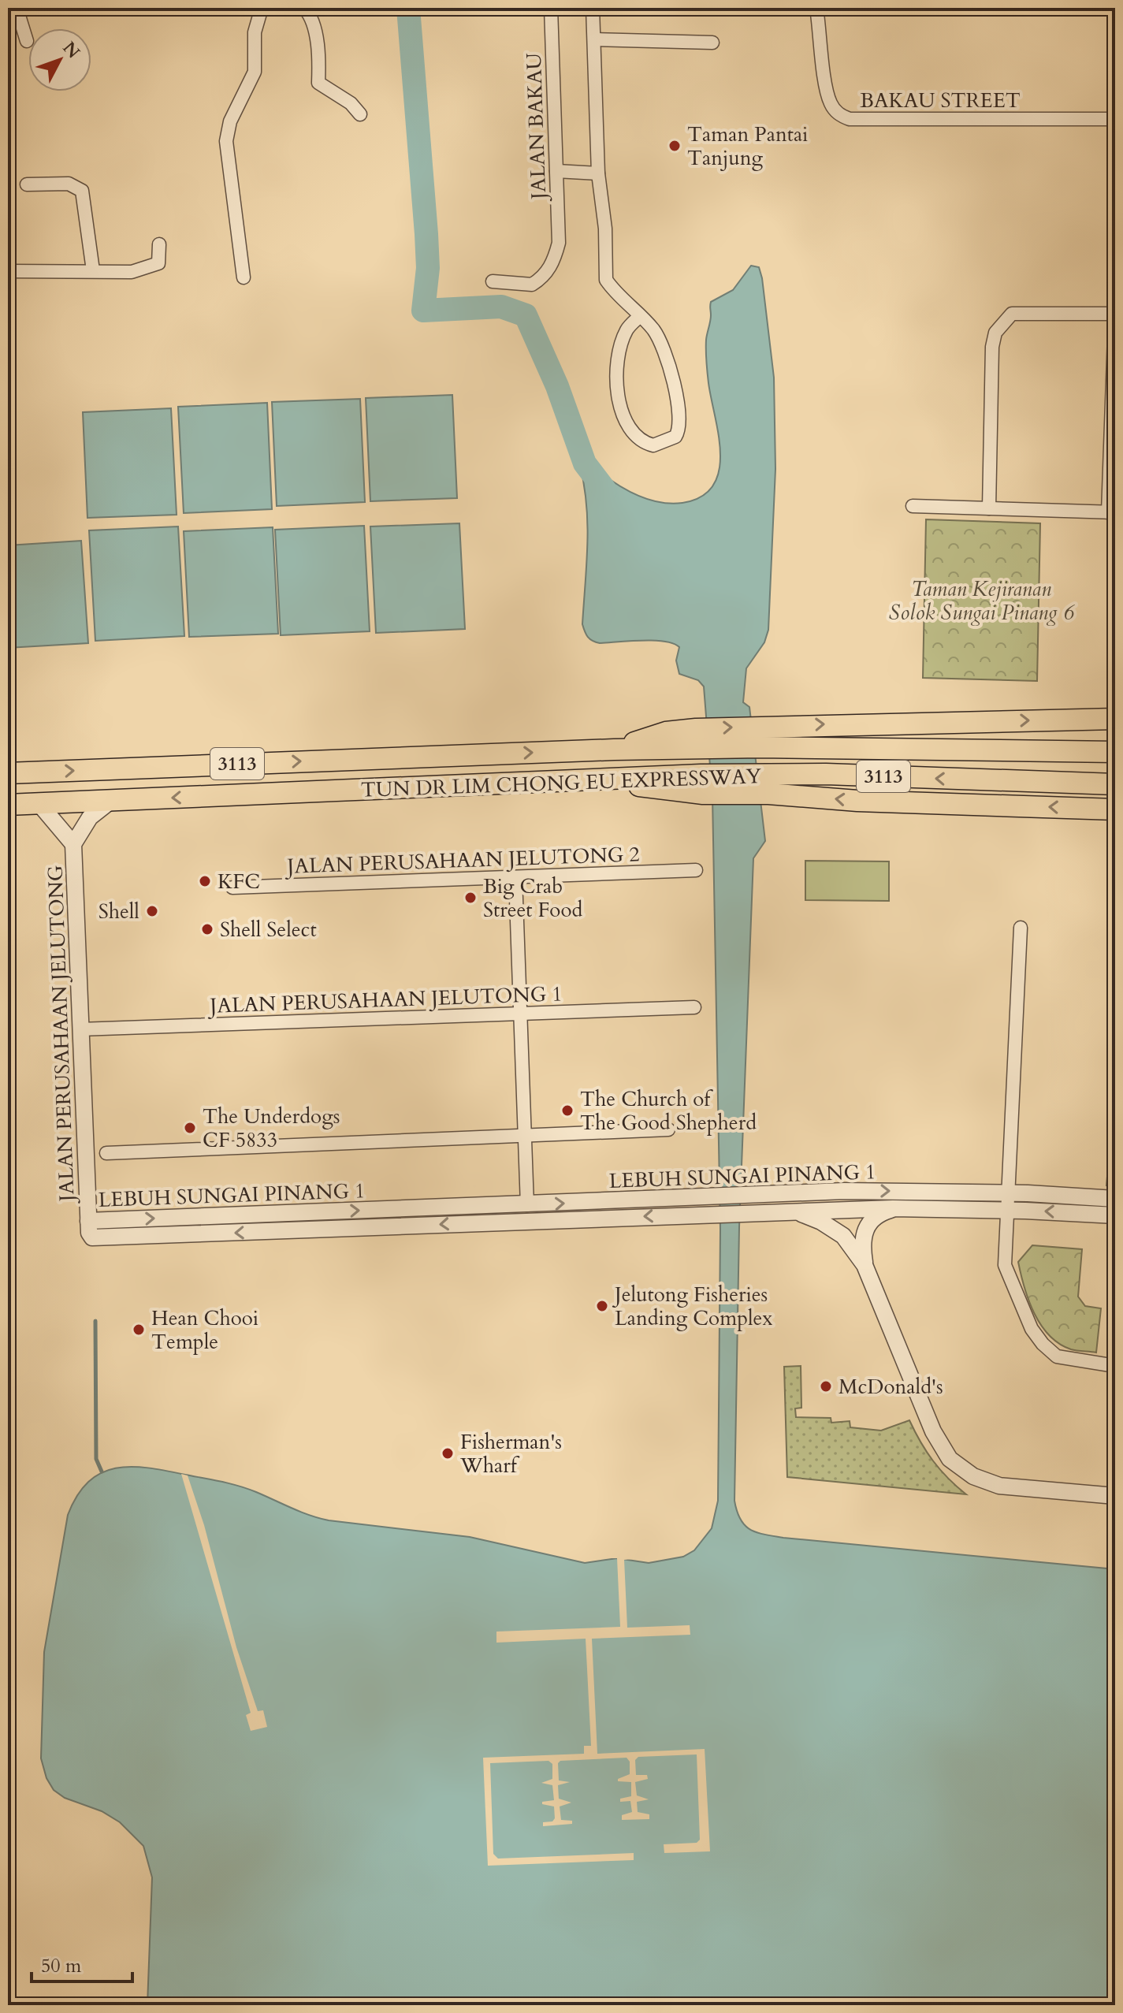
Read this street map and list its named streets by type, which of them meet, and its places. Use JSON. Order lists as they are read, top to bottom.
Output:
{
  "streets": {
    "highway": ["3113", "TUN DR LIM CHONG EU EXPRESSWAY"],
    "street": [
      "BAKAU STREET",
      "JALAN BAKAU",
      "JALAN PERUSAHAAN JELUTONG 2",
      "JALAN PERUSAHAAN JELUTONG 1",
      "JALAN PERUSAHAAN JELUTONG",
      "LEBUH SUNGAI PINANG 1"
    ]
  },
  "crossings": [
    ["TUN DR LIM CHONG EU EXPRESSWAY", "JALAN PERUSAHAAN JELUTONG"],
    ["JALAN PERUSAHAAN JELUTONG 1", "JALAN PERUSAHAAN JELUTONG"],
    ["JALAN PERUSAHAAN JELUTONG", "LEBUH SUNGAI PINANG 1"]
  ],
  "parks": ["Taman Kejiranan Solok Sungai Pinang 6"],
  "places": [
    "Taman Pantai Tanjung",
    "KFC",
    "Big Crab Street Food",
    "Shell",
    "Shell Select",
    "The Church of The Good Shepherd",
    "The Underdogs CF 5833",
    "Jelutong Fisheries Landing Complex",
    "Hean Chooi Temple",
    "McDonald's",
    "Fisherman's Wharf"
  ],
  "scale_bar": "50 m",
  "north": "top right"
}
